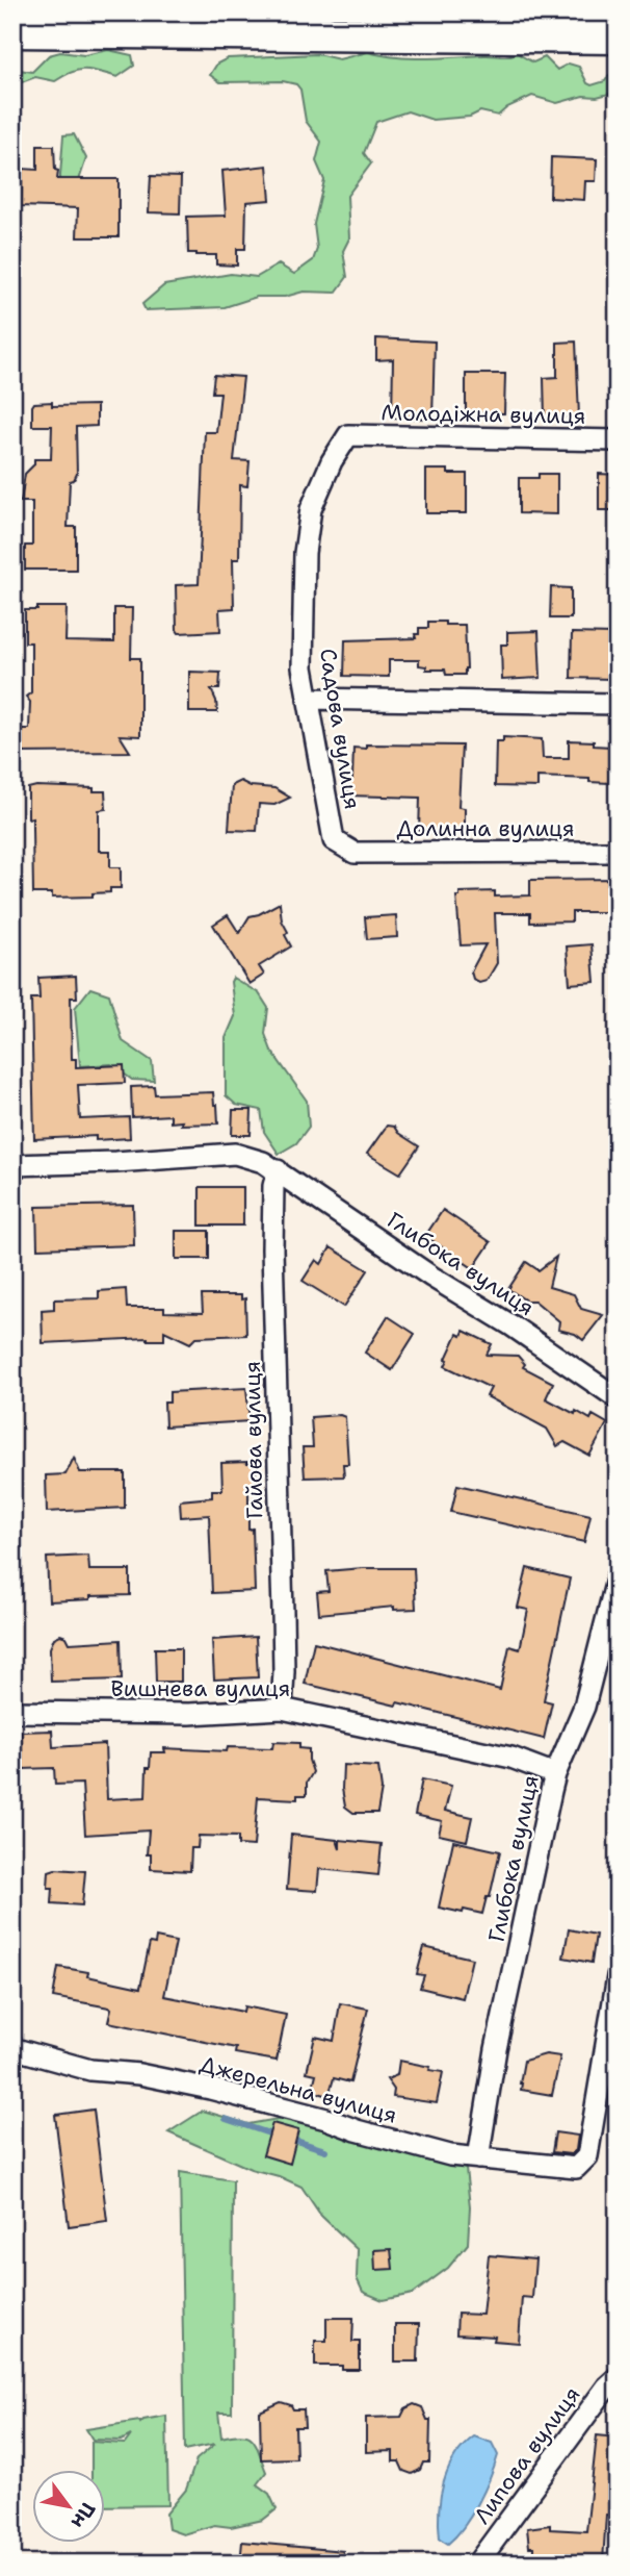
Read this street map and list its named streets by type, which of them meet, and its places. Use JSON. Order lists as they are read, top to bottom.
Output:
{
  "streets": {
    "street": [
      "Молодіжна вулиця",
      "Садова вулиця",
      "Долинна вулиця",
      "Глибока вулиця",
      "Гайова вулиця",
      "Вишнева вулиця",
      "Джерельна вулиця",
      "Липова вулиця"
    ]
  },
  "crossings": [
    ["Молодіжна вулиця", "Садова вулиця"],
    ["Садова вулиця", "Долинна вулиця"],
    ["Глибока вулиця", "Гайова вулиця"],
    ["Глибока вулиця", "Вишнева вулиця"],
    ["Глибока вулиця", "Джерельна вулиця"],
    ["Гайова вулиця", "Вишнева вулиця"]
  ],
  "north": "bottom right"
}
